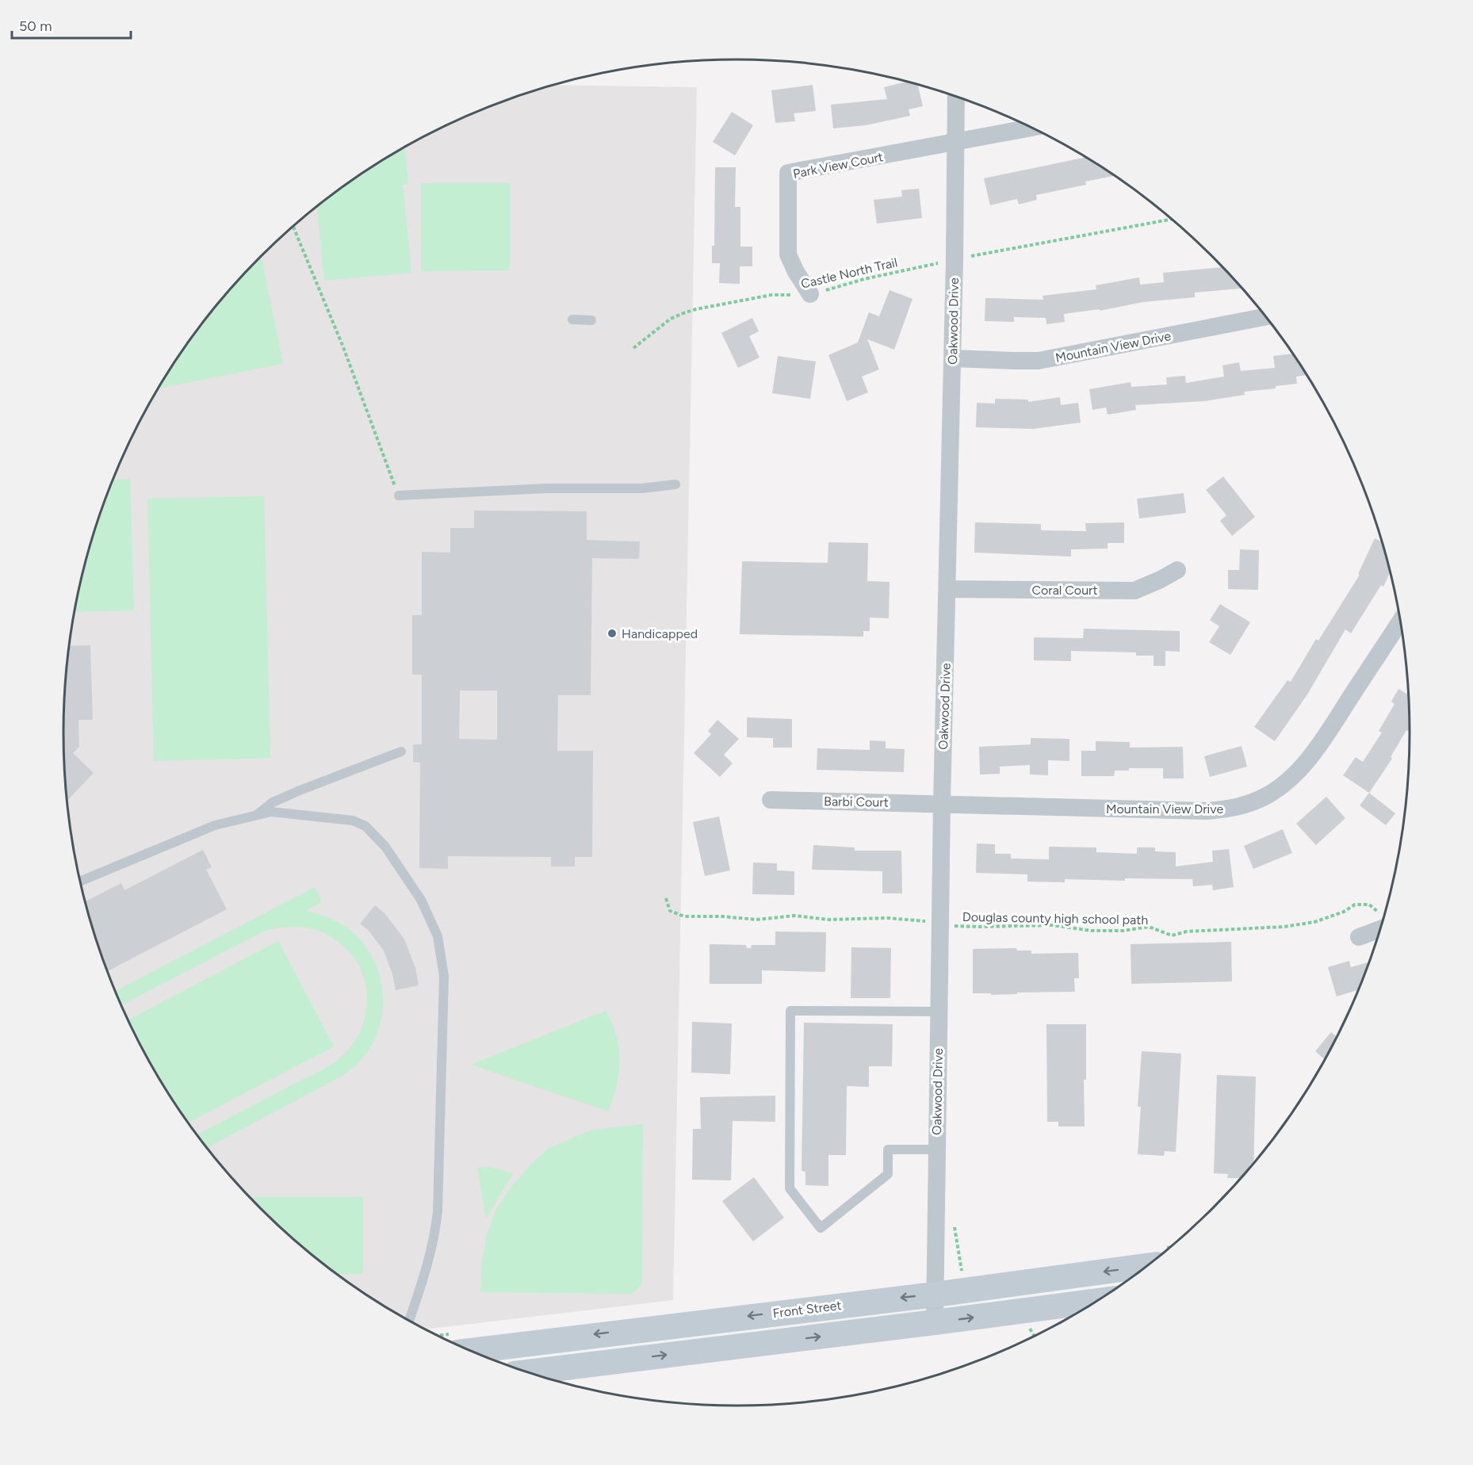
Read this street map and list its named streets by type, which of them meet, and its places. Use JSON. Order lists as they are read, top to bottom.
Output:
{
  "streets": {
    "main road": ["Front Street"],
    "street": [
      "Park View Court",
      "Oakwood Drive",
      "Mountain View Drive",
      "Coral Court",
      "Barbi Court"
    ],
    "path": ["Castle North Trail", "Douglas county high school path"]
  },
  "crossings": [
    ["Park View Court", "Castle North Trail"],
    ["Park View Court", "Oakwood Drive"],
    ["Oakwood Drive", "Mountain View Drive"],
    ["Oakwood Drive", "Coral Court"],
    ["Oakwood Drive", "Barbi Court"],
    ["Oakwood Drive", "Douglas county high school path"],
    ["Oakwood Drive", "Front Street"],
    ["Mountain View Drive", "Barbi Court"]
  ],
  "places": ["Handicapped"],
  "scale_bar": "50 m"
}
